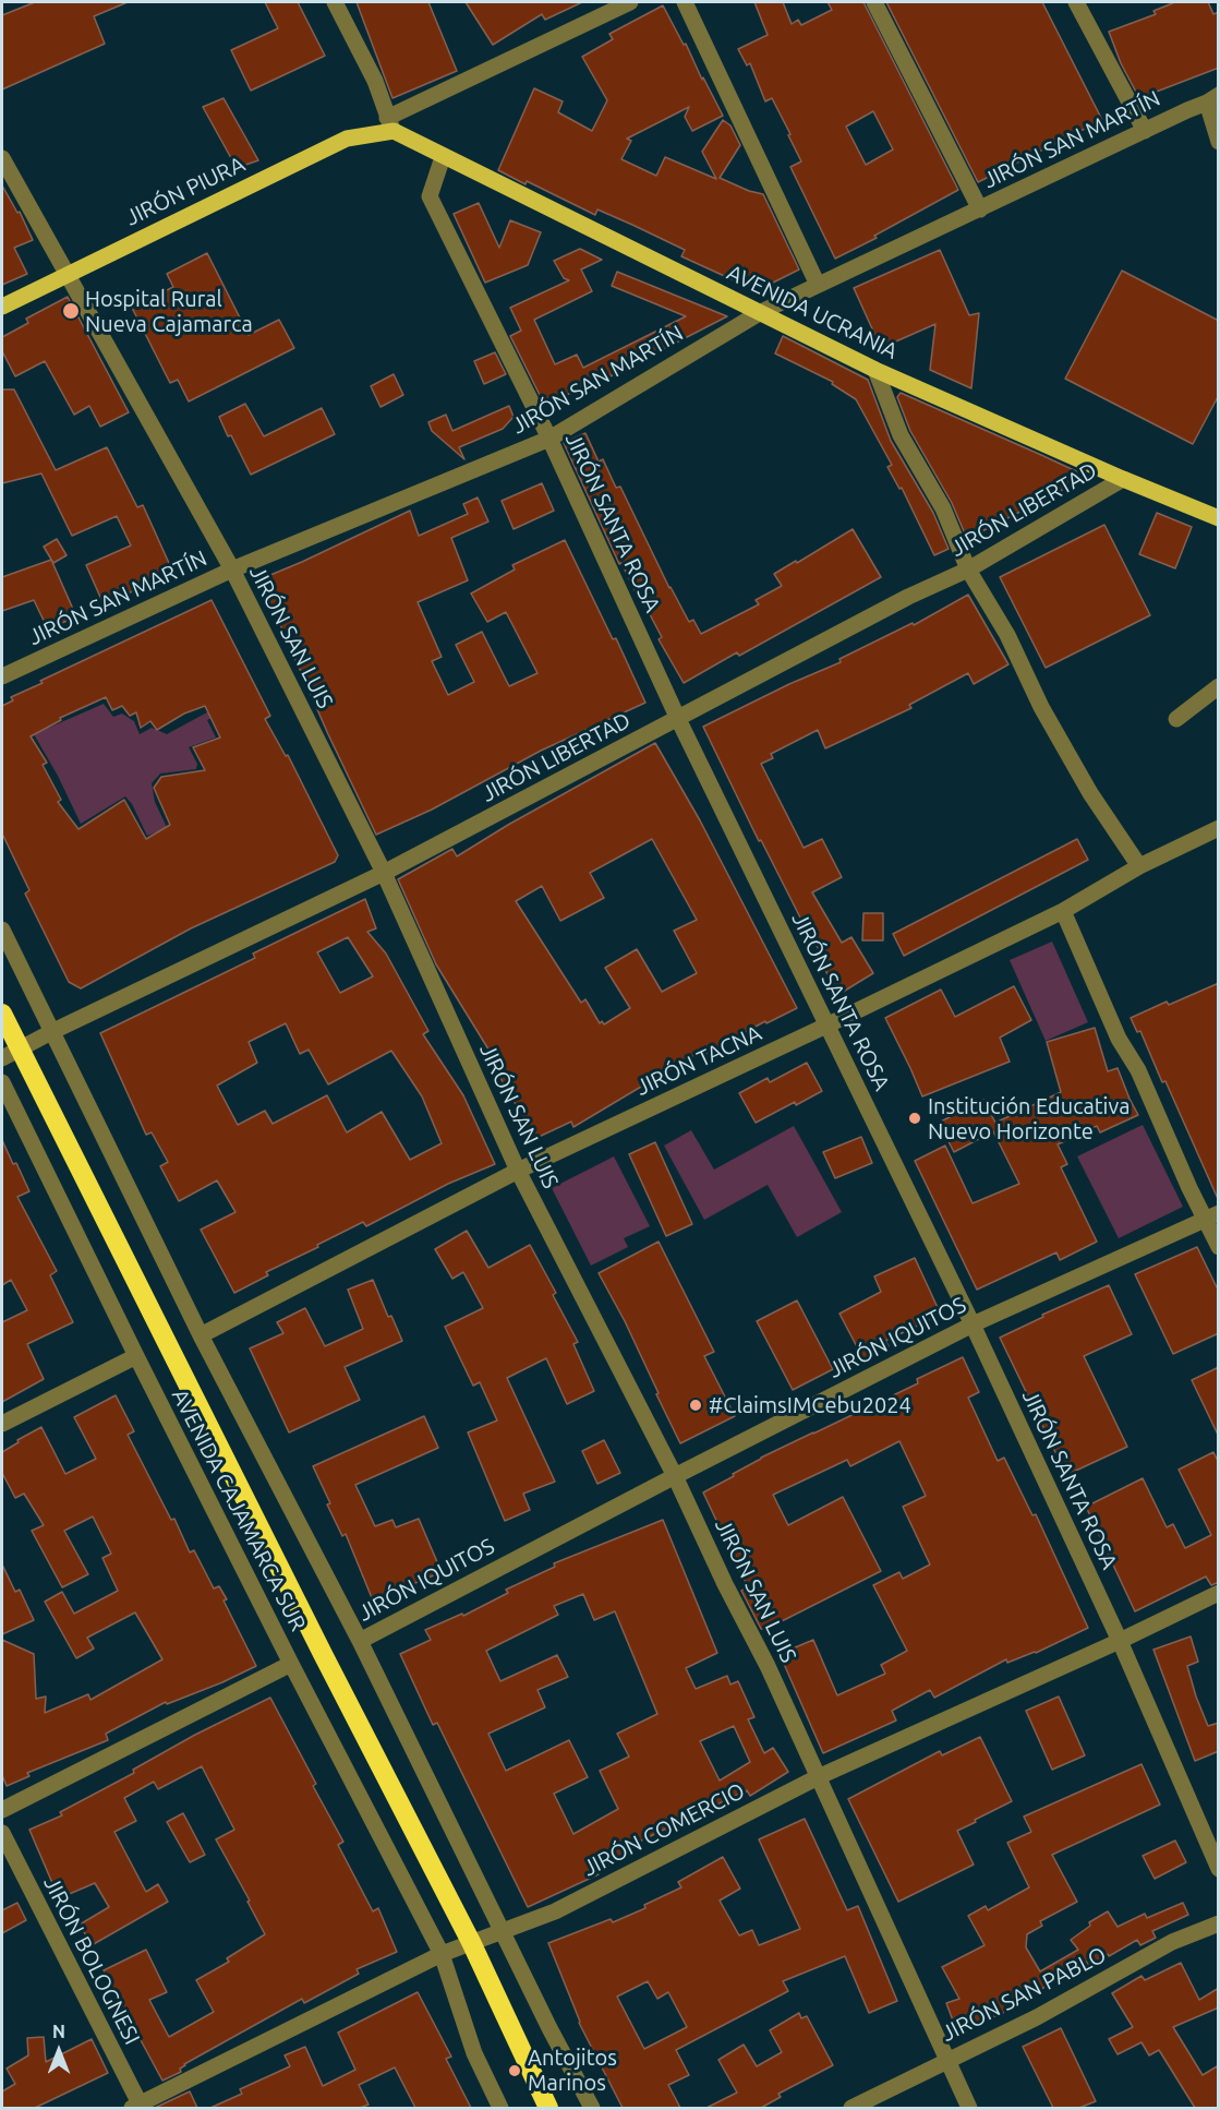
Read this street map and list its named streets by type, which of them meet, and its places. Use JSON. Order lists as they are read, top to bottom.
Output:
{
  "streets": {
    "main road": ["JIRÓN PIURA", "AVENIDA UCRANIA"],
    "street": [
      "JIRÓN SAN MARTÍN",
      "JIRÓN LIBERTAD",
      "JIRÓN SANTA ROSA",
      "JIRÓN SAN LUIS",
      "JIRÓN TACNA",
      "JIRÓN IQUITOS",
      "AVENIDA CAJAMARCA SUR",
      "JIRÓN COMERCIO",
      "JIRÓN BOLOGNESI",
      "JIRÓN SAN PABLO"
    ]
  },
  "crossings": [
    ["JIRÓN SAN MARTÍN", "AVENIDA UCRANIA"],
    ["JIRÓN SAN MARTÍN", "JIRÓN SANTA ROSA"],
    ["JIRÓN SAN MARTÍN", "JIRÓN SAN LUIS"],
    ["JIRÓN PIURA", "AVENIDA UCRANIA"],
    ["JIRÓN PIURA", "JIRÓN SAN LUIS"],
    ["AVENIDA UCRANIA", "JIRÓN LIBERTAD"],
    ["AVENIDA UCRANIA", "JIRÓN SANTA ROSA"],
    ["JIRÓN LIBERTAD", "JIRÓN SANTA ROSA"],
    ["JIRÓN LIBERTAD", "JIRÓN SAN LUIS"],
    ["JIRÓN SANTA ROSA", "JIRÓN TACNA"],
    ["JIRÓN SANTA ROSA", "JIRÓN IQUITOS"],
    ["JIRÓN SANTA ROSA", "JIRÓN COMERCIO"],
    ["JIRÓN SAN LUIS", "JIRÓN TACNA"],
    ["JIRÓN SAN LUIS", "JIRÓN IQUITOS"],
    ["JIRÓN SAN LUIS", "JIRÓN COMERCIO"],
    ["JIRÓN SAN LUIS", "JIRÓN SAN PABLO"],
    ["AVENIDA CAJAMARCA SUR", "JIRÓN COMERCIO"],
    ["JIRÓN COMERCIO", "JIRÓN BOLOGNESI"]
  ],
  "places": [
    "Hospital Rural Nueva Cajamarca",
    "Institución Educativa Nuevo Horizonte",
    "#ClaimsIMCebu2024",
    "Antojitos Marinos"
  ],
  "north": "top"
}
